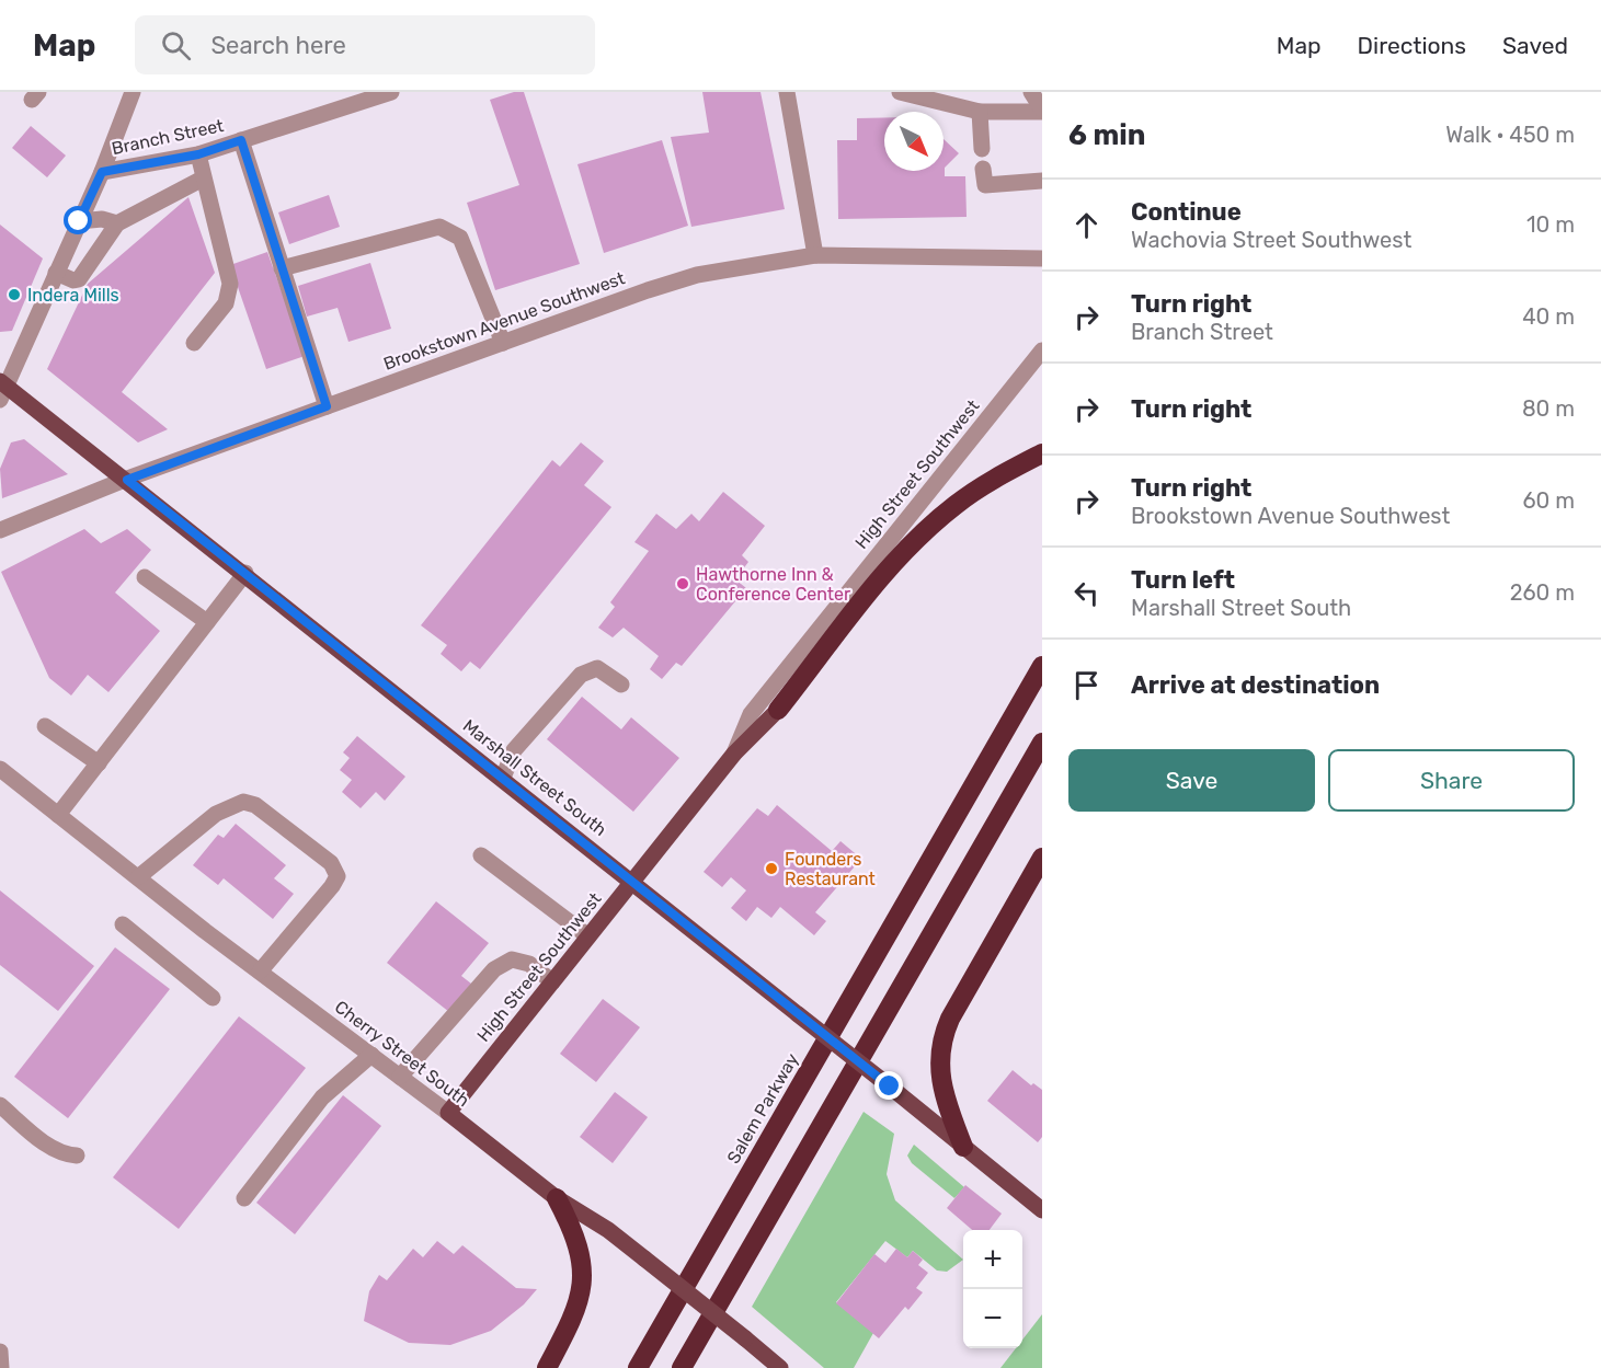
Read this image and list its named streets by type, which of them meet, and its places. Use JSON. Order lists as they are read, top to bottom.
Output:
{
  "streets": {
    "highway": ["Salem Parkway"],
    "main road": ["High Street Southwest", "Marshall Street South", "Cherry Street South"],
    "street": ["Branch Street", "Brookstown Avenue Southwest"]
  },
  "crossings": [
    ["Brookstown Avenue Southwest", "Marshall Street South"],
    ["High Street Southwest", "Marshall Street South"],
    ["High Street Southwest", "Cherry Street South"]
  ],
  "places": ["Indera Mills", "Hawthorne Inn & Conference Center", "Founders Restaurant"],
  "north": "bottom right",
  "page": {
    "header": "Map",
    "search": "Search here",
    "nav": ["Map", "Directions", "Saved"],
    "heading": ["6 min", "Walk · 450 m"],
    "list": [
      ["Continue", "Wachovia Street Southwest", "10 m"],
      ["Turn right", "Branch Street", "40 m"],
      ["Turn right", "80 m"],
      ["Turn right", "Brookstown Avenue Southwest", "60 m"],
      ["Turn left", "Marshall Street South", "260 m"],
      "Arrive at destination"
    ],
    "buttons": ["Save", "Share"],
    "map_buttons": ["+", "−"]
  }
}
